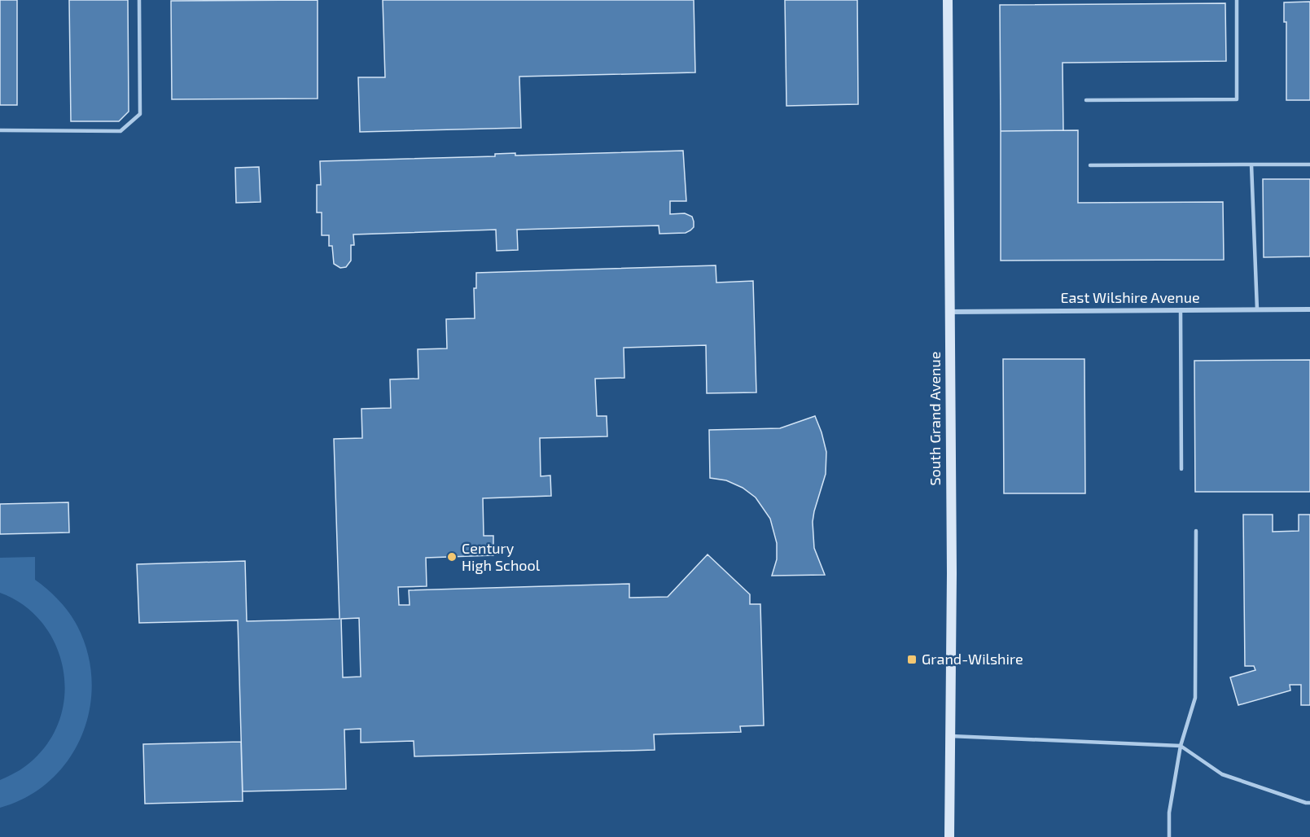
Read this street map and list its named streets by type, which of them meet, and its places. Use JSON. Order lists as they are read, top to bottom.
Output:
{
  "streets": {
    "main road": ["South Grand Avenue"],
    "street": ["East Wilshire Avenue"]
  },
  "crossings": [
    ["East Wilshire Avenue", "South Grand Avenue"]
  ],
  "places": {
    "other": ["Century High School"],
    "transit": ["Grand-Wilshire"]
  }
}
